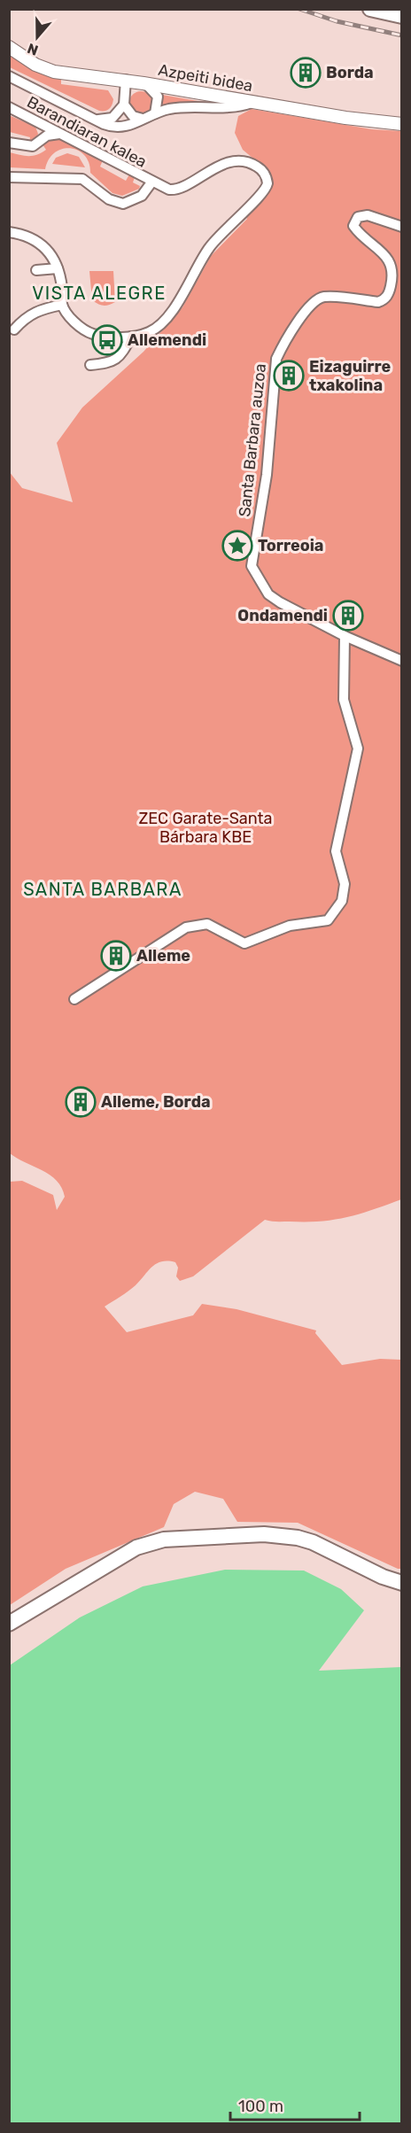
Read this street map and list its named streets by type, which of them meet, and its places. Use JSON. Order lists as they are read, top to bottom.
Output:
{
  "streets": {
    "main road": ["Azpeiti bidea"],
    "street": ["Barandiaran kalea", "Santa Barbara auzoa"]
  },
  "districts": ["VISTA ALEGRE", "SANTA BARBARA"],
  "parks": ["ZEC Garate-Santa Bárbara KBE"],
  "places": {
    "building": [
      "Borda",
      "Eizaguirre txakolina",
      "Ondamendi",
      "Alleme",
      "Alleme, Borda"
    ],
    "bus stop": ["Allemendi"],
    "place": ["Torreoia"]
  },
  "scale_bar": "100 m",
  "north": "bottom"
}
